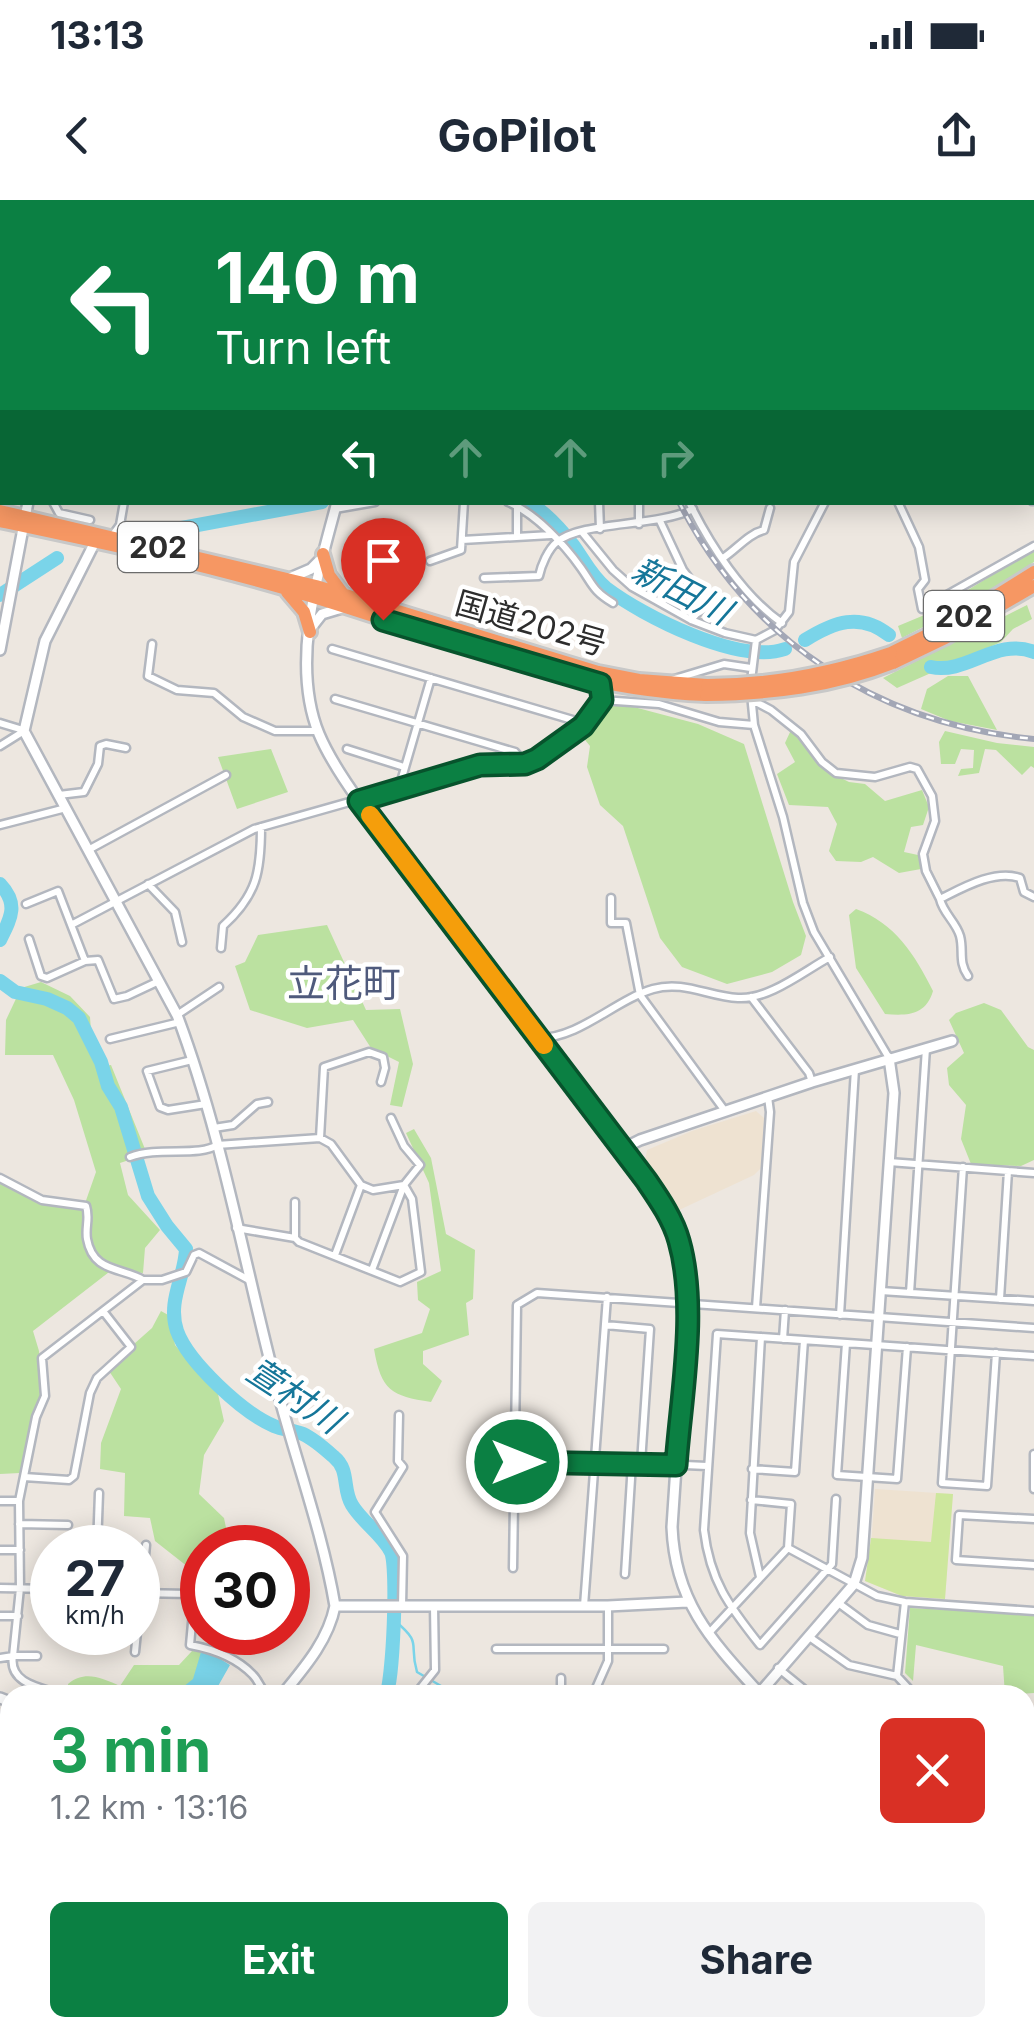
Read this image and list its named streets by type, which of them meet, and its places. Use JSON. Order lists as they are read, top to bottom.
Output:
{
  "streets": {
    "highway": ["202", "国道202号"]
  },
  "districts": ["立花町"],
  "water": ["新田川", "萱村川"],
  "page": {
    "status": "13:13",
    "header": "GoPilot",
    "turn": ["140 m", "Turn left"],
    "speed": "27 km/h",
    "limit": "30",
    "heading": ["3 min", "1.2 km · 13:16"],
    "buttons": ["Exit", "Share"]
  }
}
